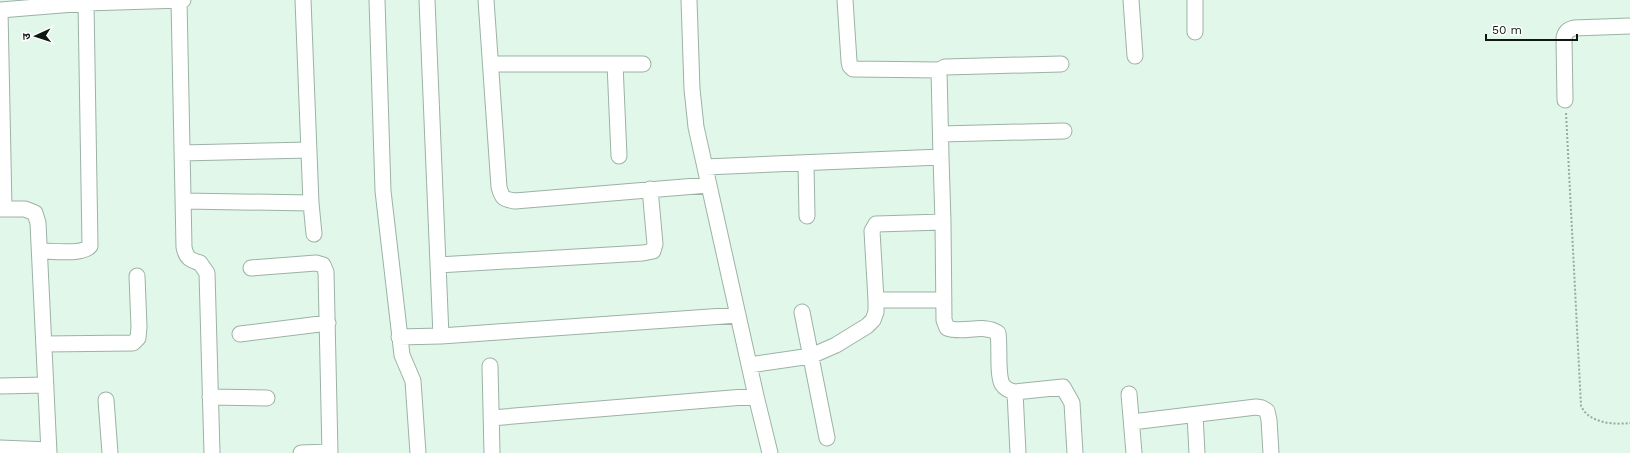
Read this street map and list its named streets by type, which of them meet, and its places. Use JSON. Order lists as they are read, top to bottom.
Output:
{
  "scale_bar": "50 m",
  "north": "left"
}
